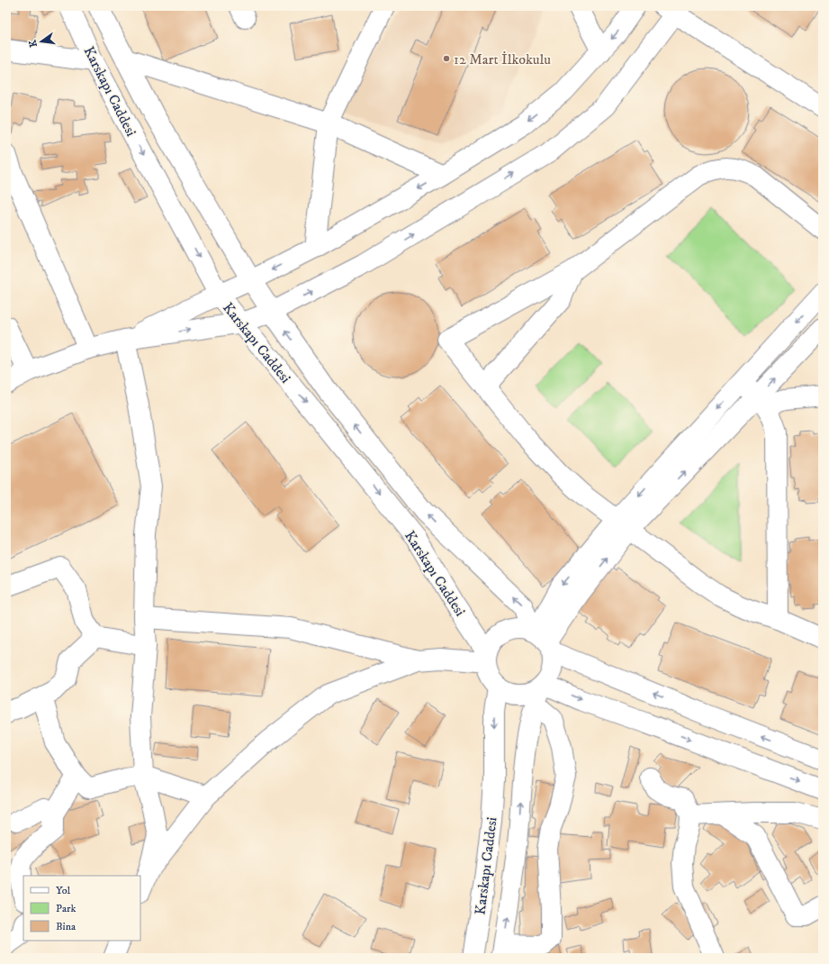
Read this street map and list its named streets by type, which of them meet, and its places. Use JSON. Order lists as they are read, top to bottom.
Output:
{
  "streets": {
    "main road": ["Karskapı Caddesi"]
  },
  "places": ["12 Mart İlkokulu"],
  "legend": ["Yol", "Park", "Bina"],
  "north": "left"
}
